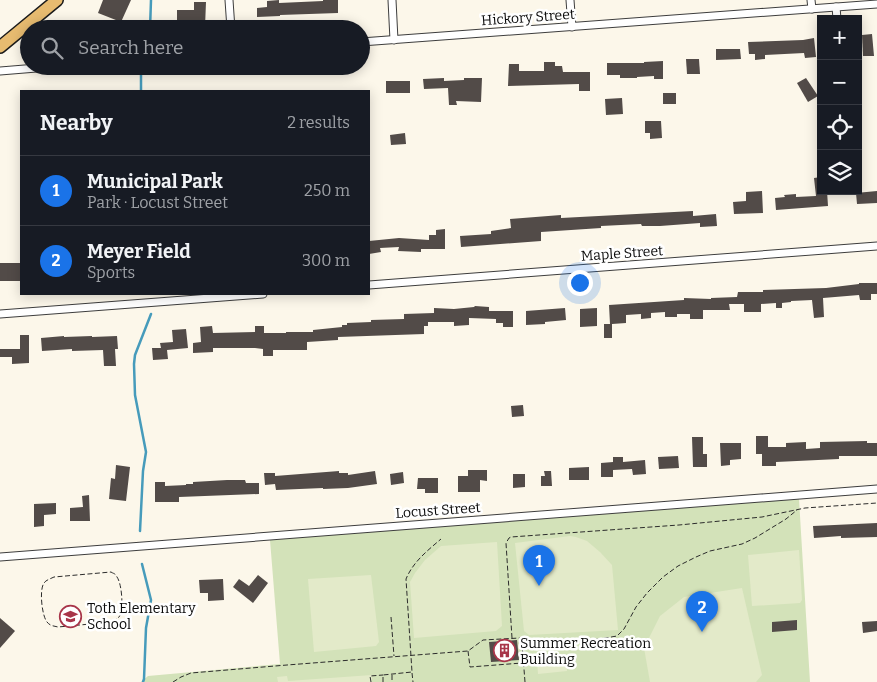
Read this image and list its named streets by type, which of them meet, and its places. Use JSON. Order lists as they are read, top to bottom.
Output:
{
  "streets": {
    "street": ["Hickory Street", "Maple Street", "Locust Street"]
  },
  "places": {
    "school or university": ["Toth Elementary School"],
    "building": ["Summer Recreation Building"]
  },
  "page": {
    "map_buttons": ["+", "−"],
    "search": "Search here",
    "heading": ["Nearby", "2 results"],
    "list": [
      {
        "mark": "1",
        "name": "Municipal Park",
        "note": "Park · Locust Street",
        "value": "250 m"
      },
      {
        "mark": "2",
        "name": "Meyer Field",
        "note": "Sports",
        "value": "300 m"
      }
    ],
    "pins": ["1", "2"]
  }
}
